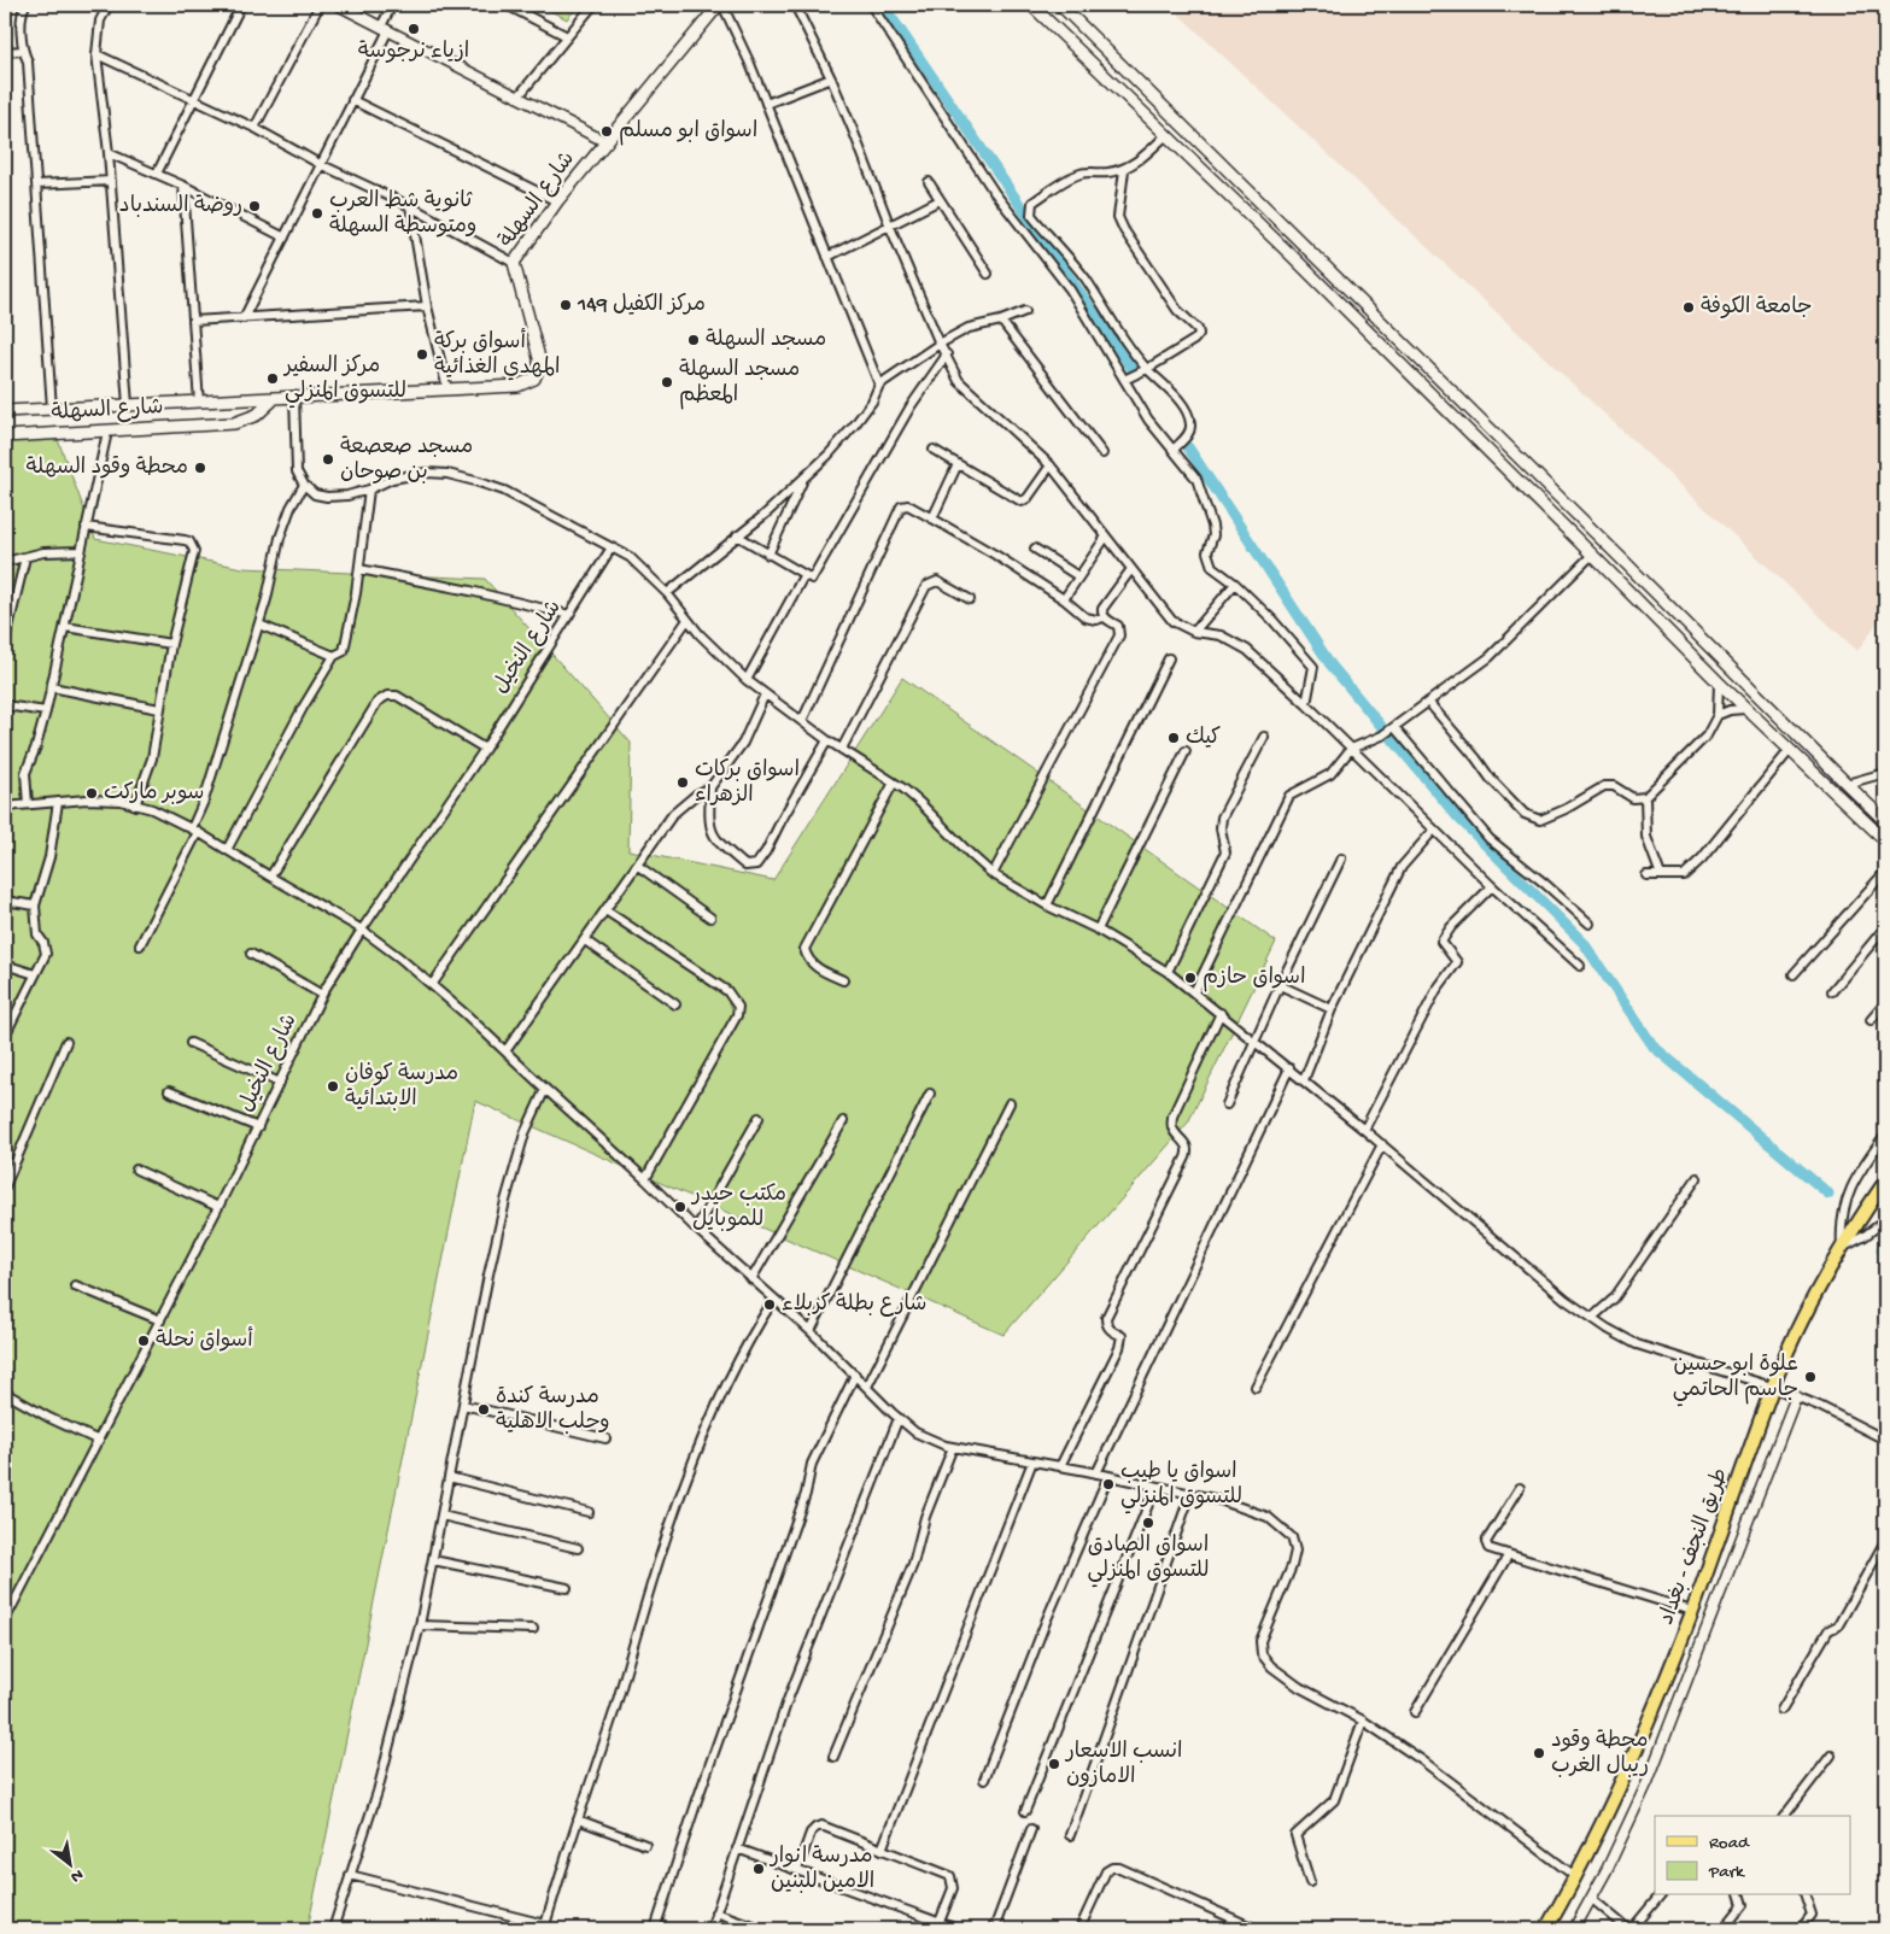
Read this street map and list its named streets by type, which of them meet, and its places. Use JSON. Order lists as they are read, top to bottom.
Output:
{
  "streets": {
    "main road": ["شارع السهلة", "طريق النجف - بغداد"],
    "street": ["شارع النخيل"]
  },
  "places": [
    "ازياء نرجوسة",
    "اسواق ابو مسلم",
    "روضة السندباد",
    "ثانوية شط العرب ومتوسطة السهلة",
    "مركز الكفيل 149",
    "جامعة الكوفة",
    "مسجد السهلة",
    "أسواق بركة المهدي الغذائية",
    "مركز السفير للتسوق المنزلي",
    "مسجد السهلة المعظم",
    "مسجد صعصعة بن صوحان",
    "محطة وقود السهلة",
    "كيك",
    "اسواق بركات الزهراء",
    "سوبر ماركت",
    "اسواق حازم",
    "مدرسة كوفان الابتدائية",
    "مكتب حيدر للموبايل",
    "شارع بطلة كربلاء",
    "أسواق نحلة",
    "علوة ابو حسين جاسم الحاتمي",
    "مدرسة كندة وحلب الاهلية",
    "اسواق يا طيب للتسوق المنزلي",
    "اسواق الصادق للتسوق المنزلي",
    "محطة وقود ريبال الغرب",
    "انسب الاسعار الامازون",
    "مدرسة انوار الامين للبنين"
  ],
  "legend": ["Road", "Park"],
  "north": "bottom right"
}
